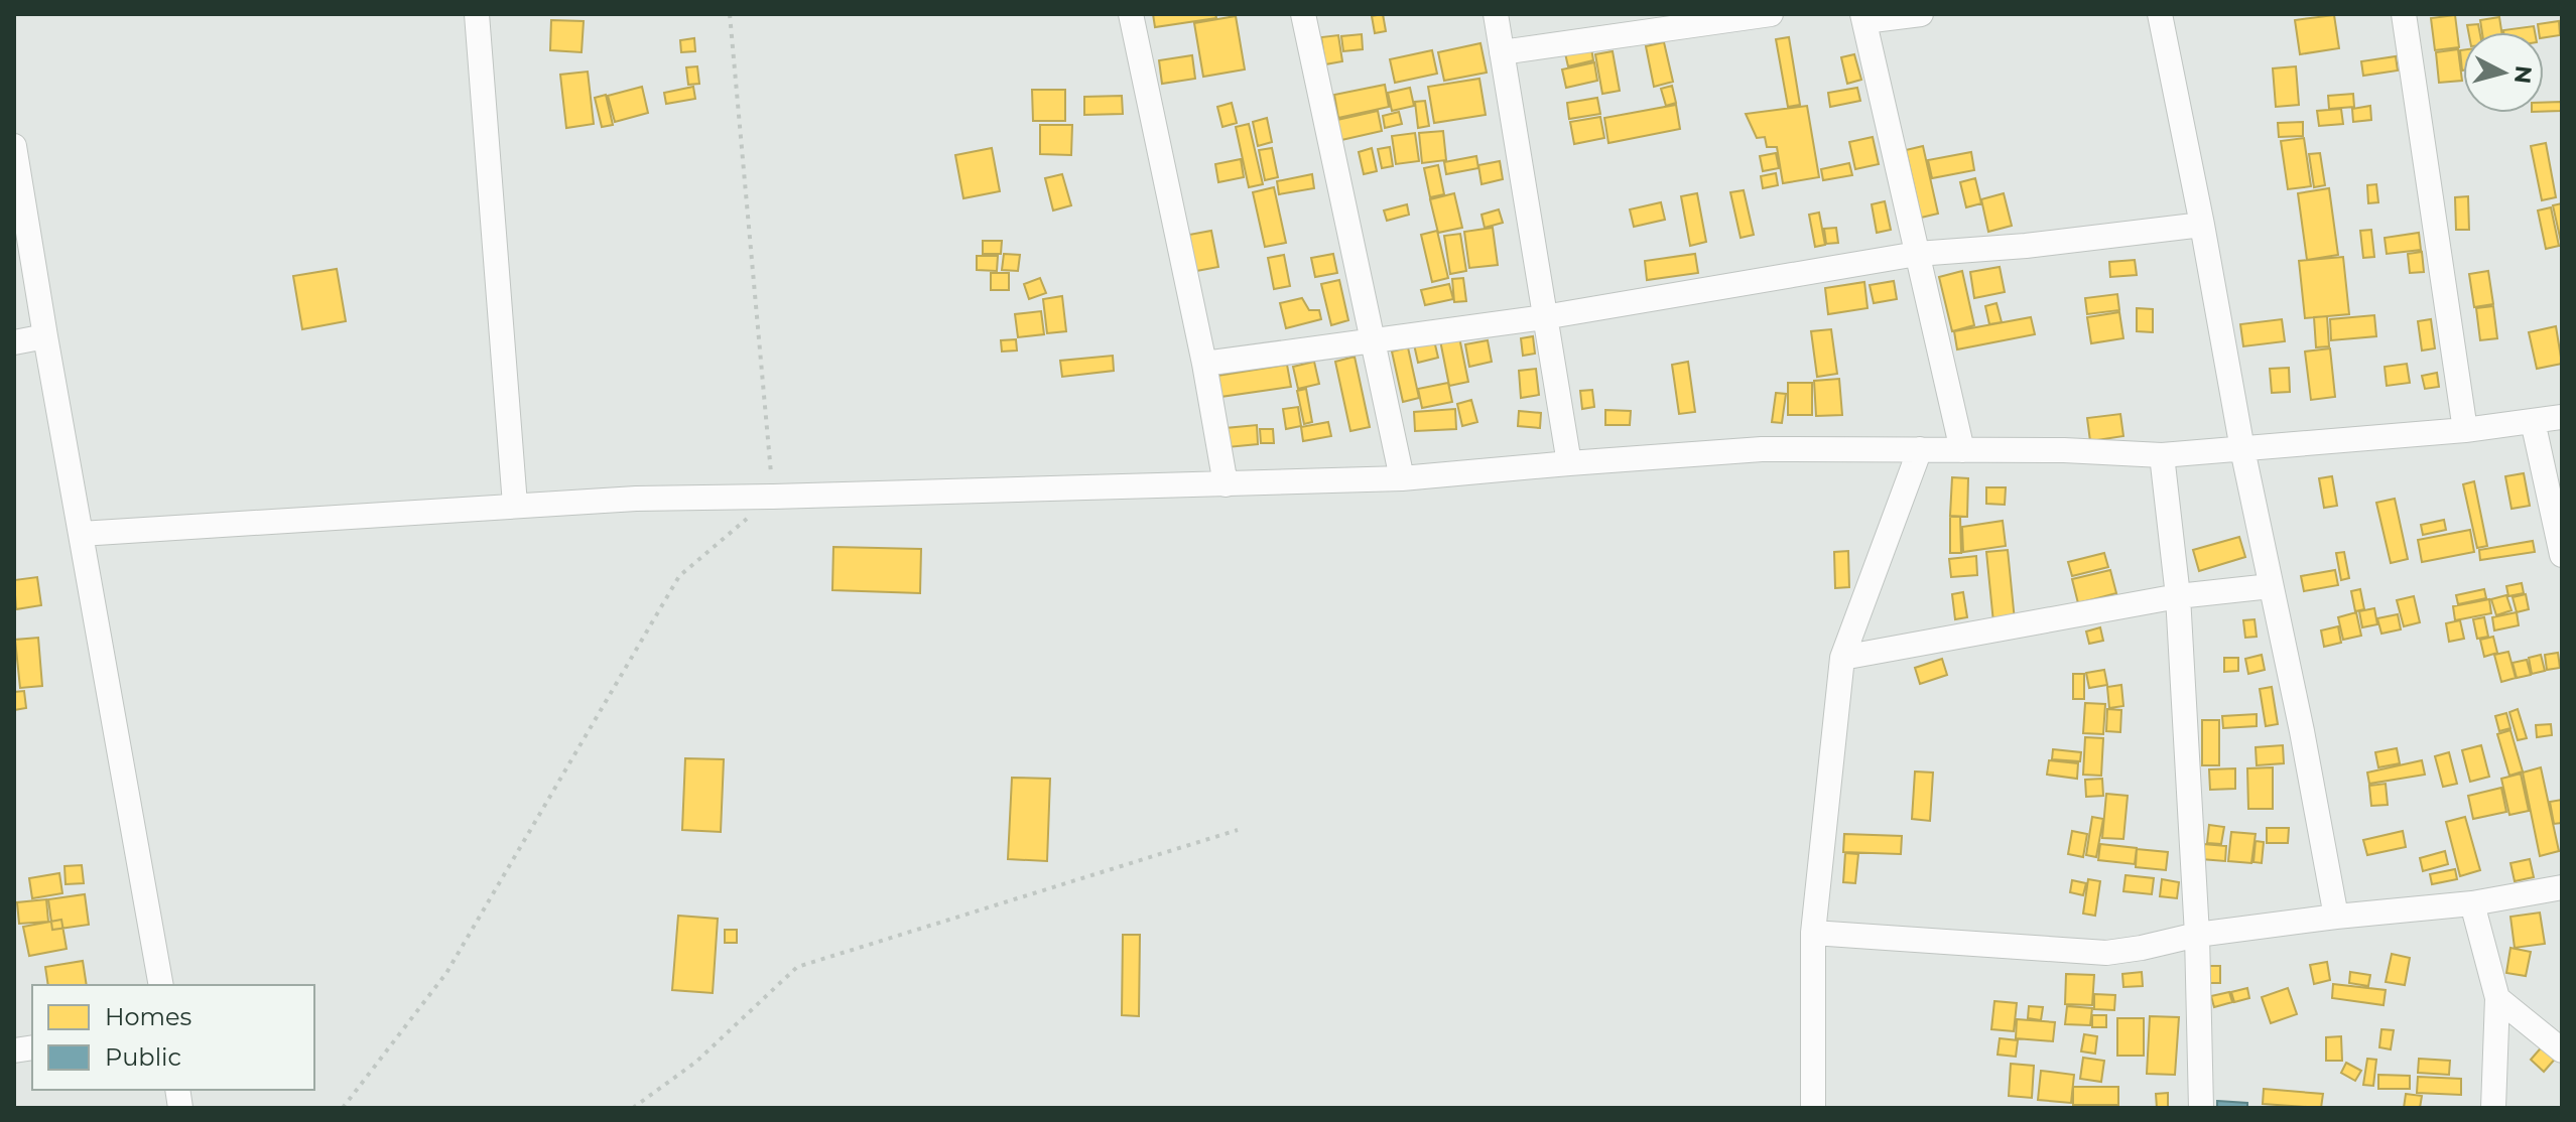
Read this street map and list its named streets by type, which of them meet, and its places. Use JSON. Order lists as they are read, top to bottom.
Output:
{
  "legend": ["Homes", "Public"],
  "north": "right"
}
